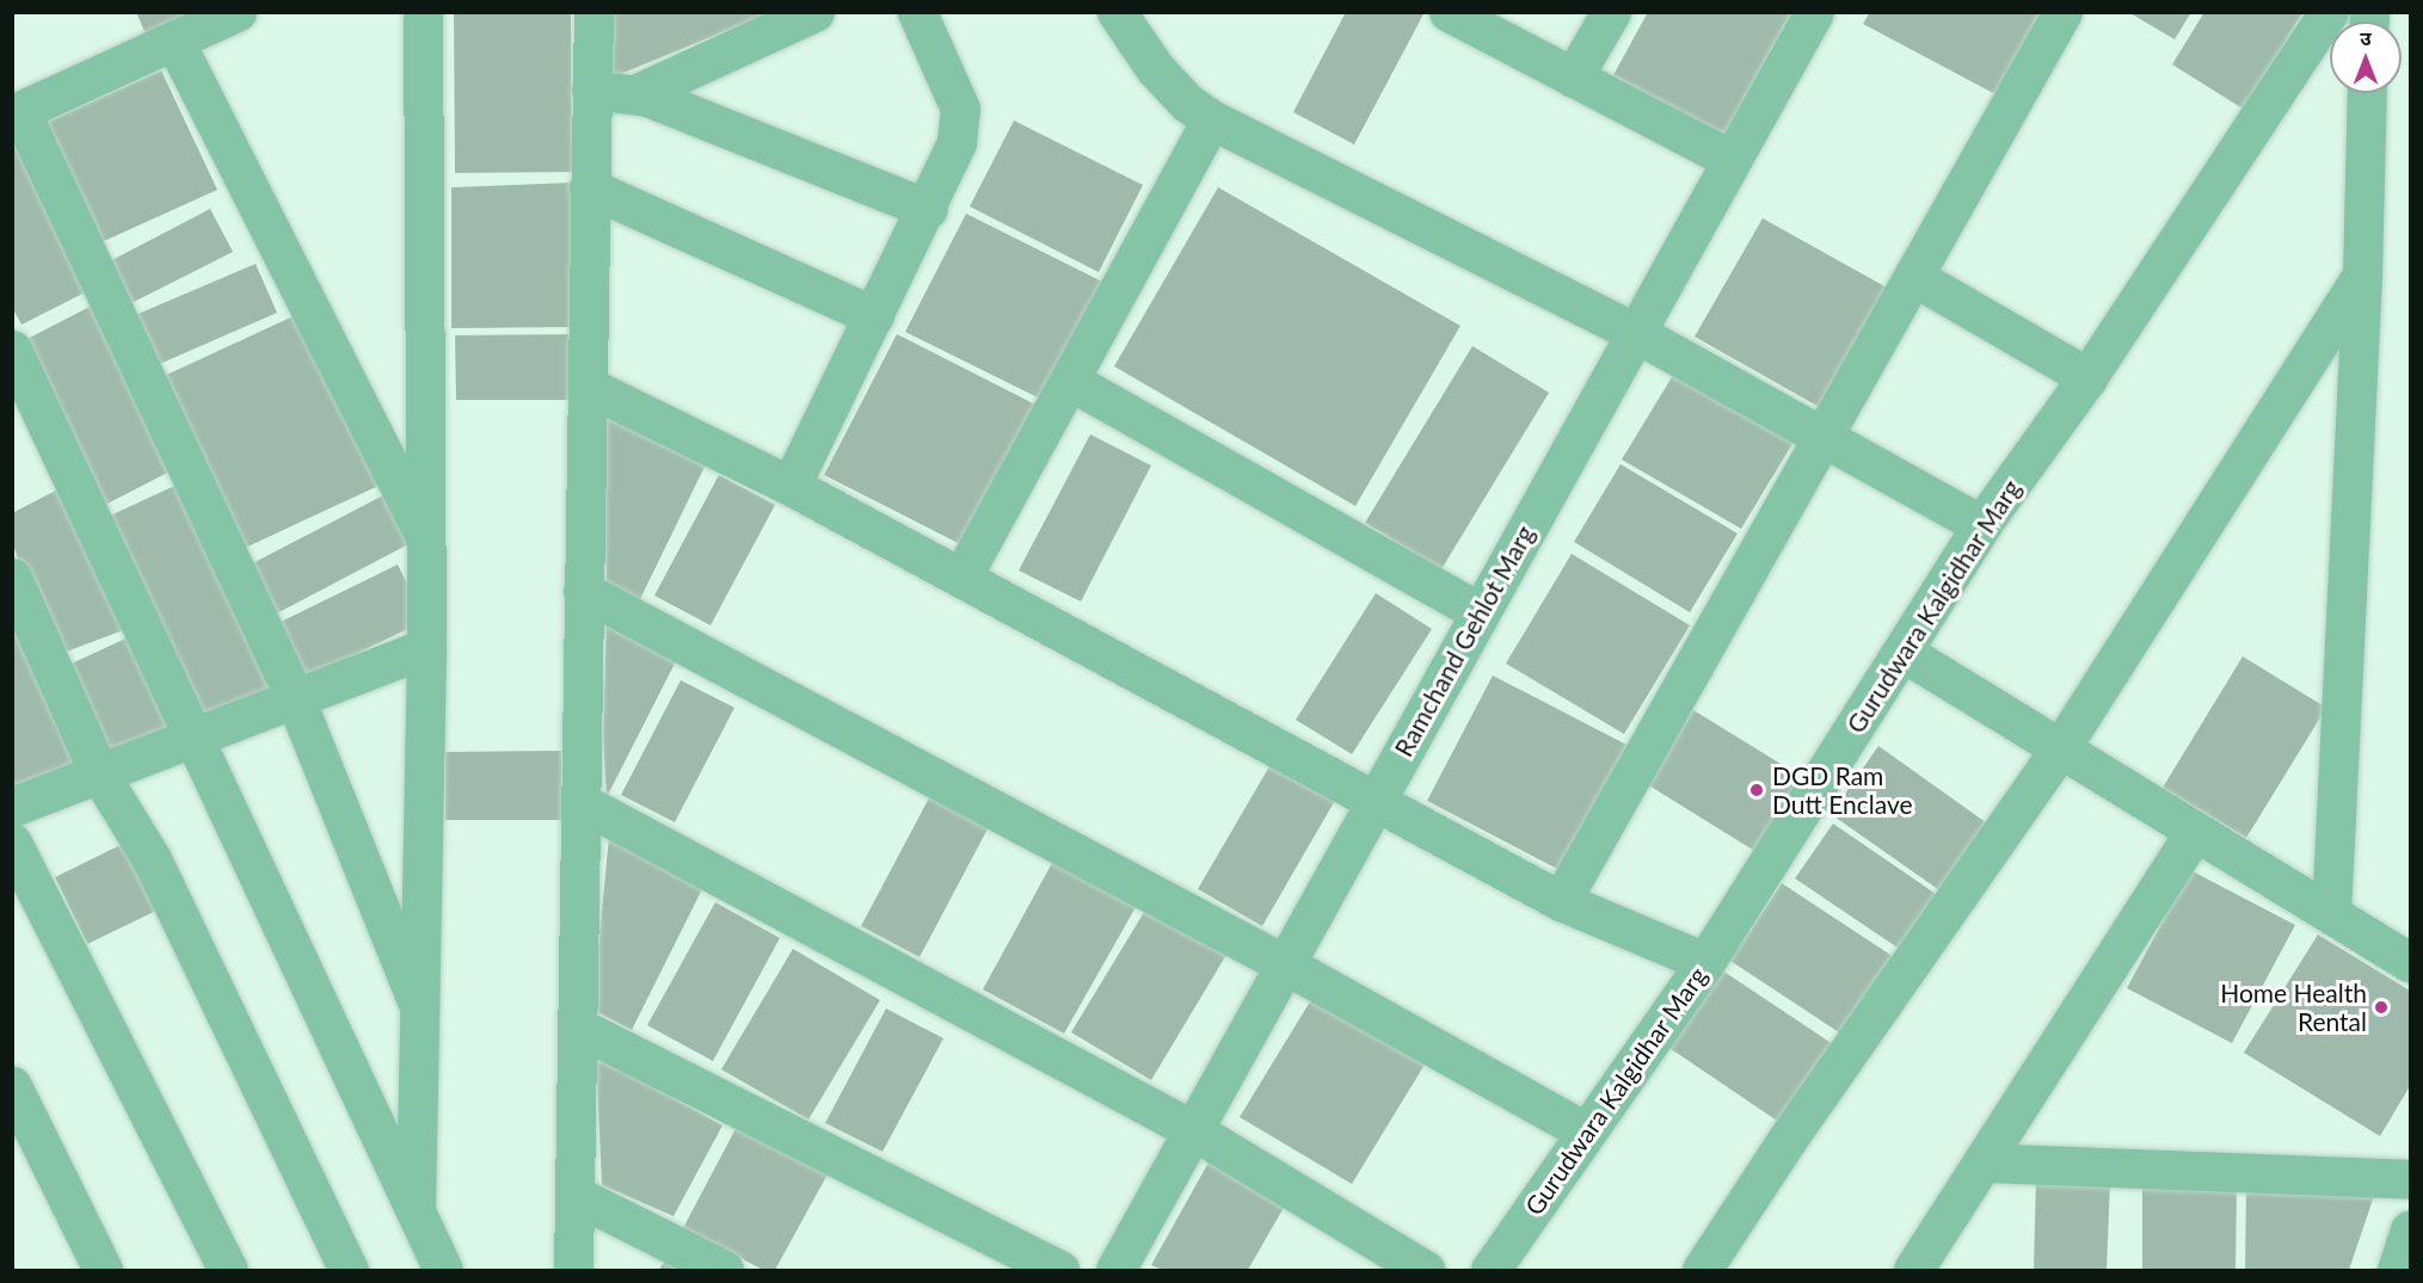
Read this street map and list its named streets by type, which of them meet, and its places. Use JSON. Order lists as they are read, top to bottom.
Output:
{
  "streets": {
    "street": ["Gurudwara Kalgidhar Marg", "Ramchand Gehlot Marg"]
  },
  "places": ["DGD Ram Dutt Enclave", "Home Health Rental"],
  "north": "top"
}
